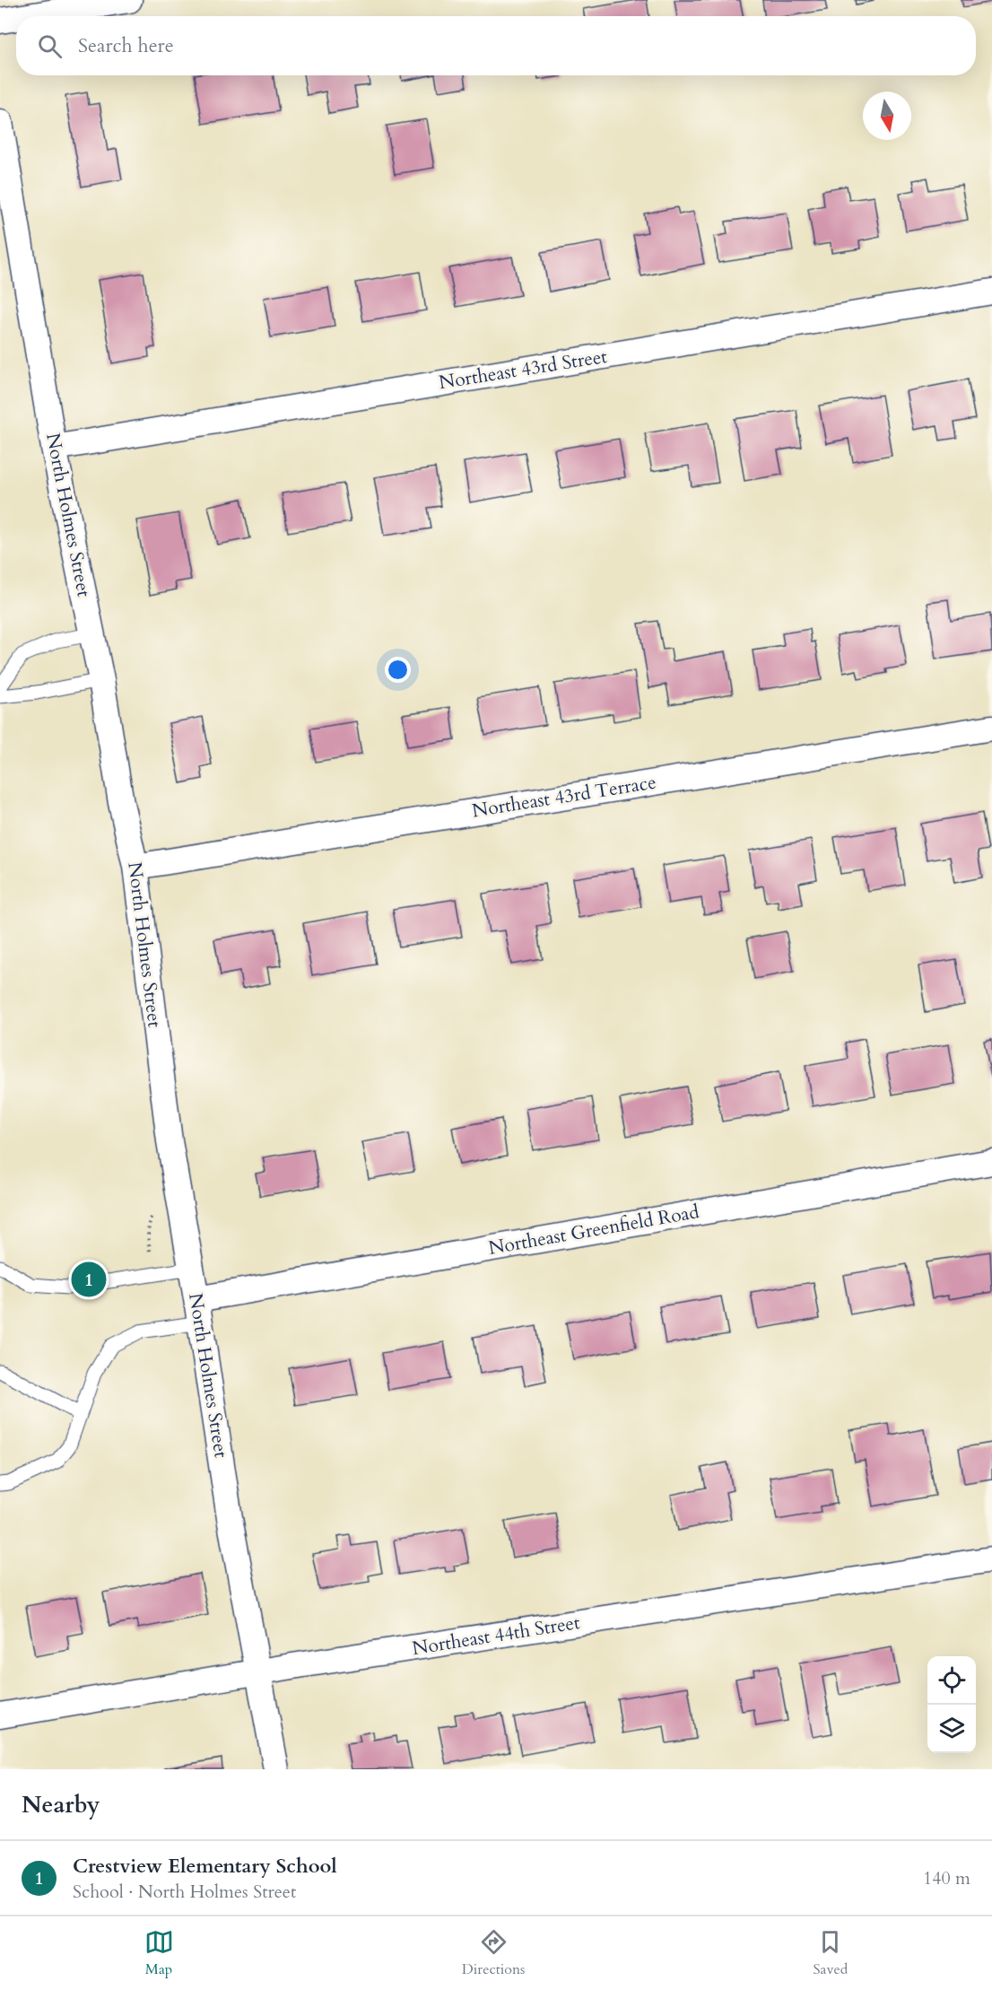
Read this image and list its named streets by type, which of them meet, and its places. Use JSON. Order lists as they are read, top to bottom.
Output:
{
  "streets": {
    "street": [
      "Northeast 43rd Street",
      "North Holmes Street",
      "Northeast 43rd Terrace",
      "Northeast Greenfield Road",
      "Northeast 44th Street"
    ]
  },
  "crossings": [
    ["Northeast 43rd Street", "North Holmes Street"],
    ["North Holmes Street", "Northeast 43rd Terrace"],
    ["North Holmes Street", "Northeast Greenfield Road"],
    ["North Holmes Street", "Northeast 44th Street"]
  ],
  "north": "bottom",
  "page": {
    "search": "Search here",
    "pins": "1",
    "heading": "Nearby",
    "list": [
      {
        "mark": "1",
        "name": "Crestview Elementary School",
        "note": "School · North Holmes Street",
        "value": "140 m"
      }
    ],
    "nav": ["Map", "Directions", "Saved"]
  }
}
